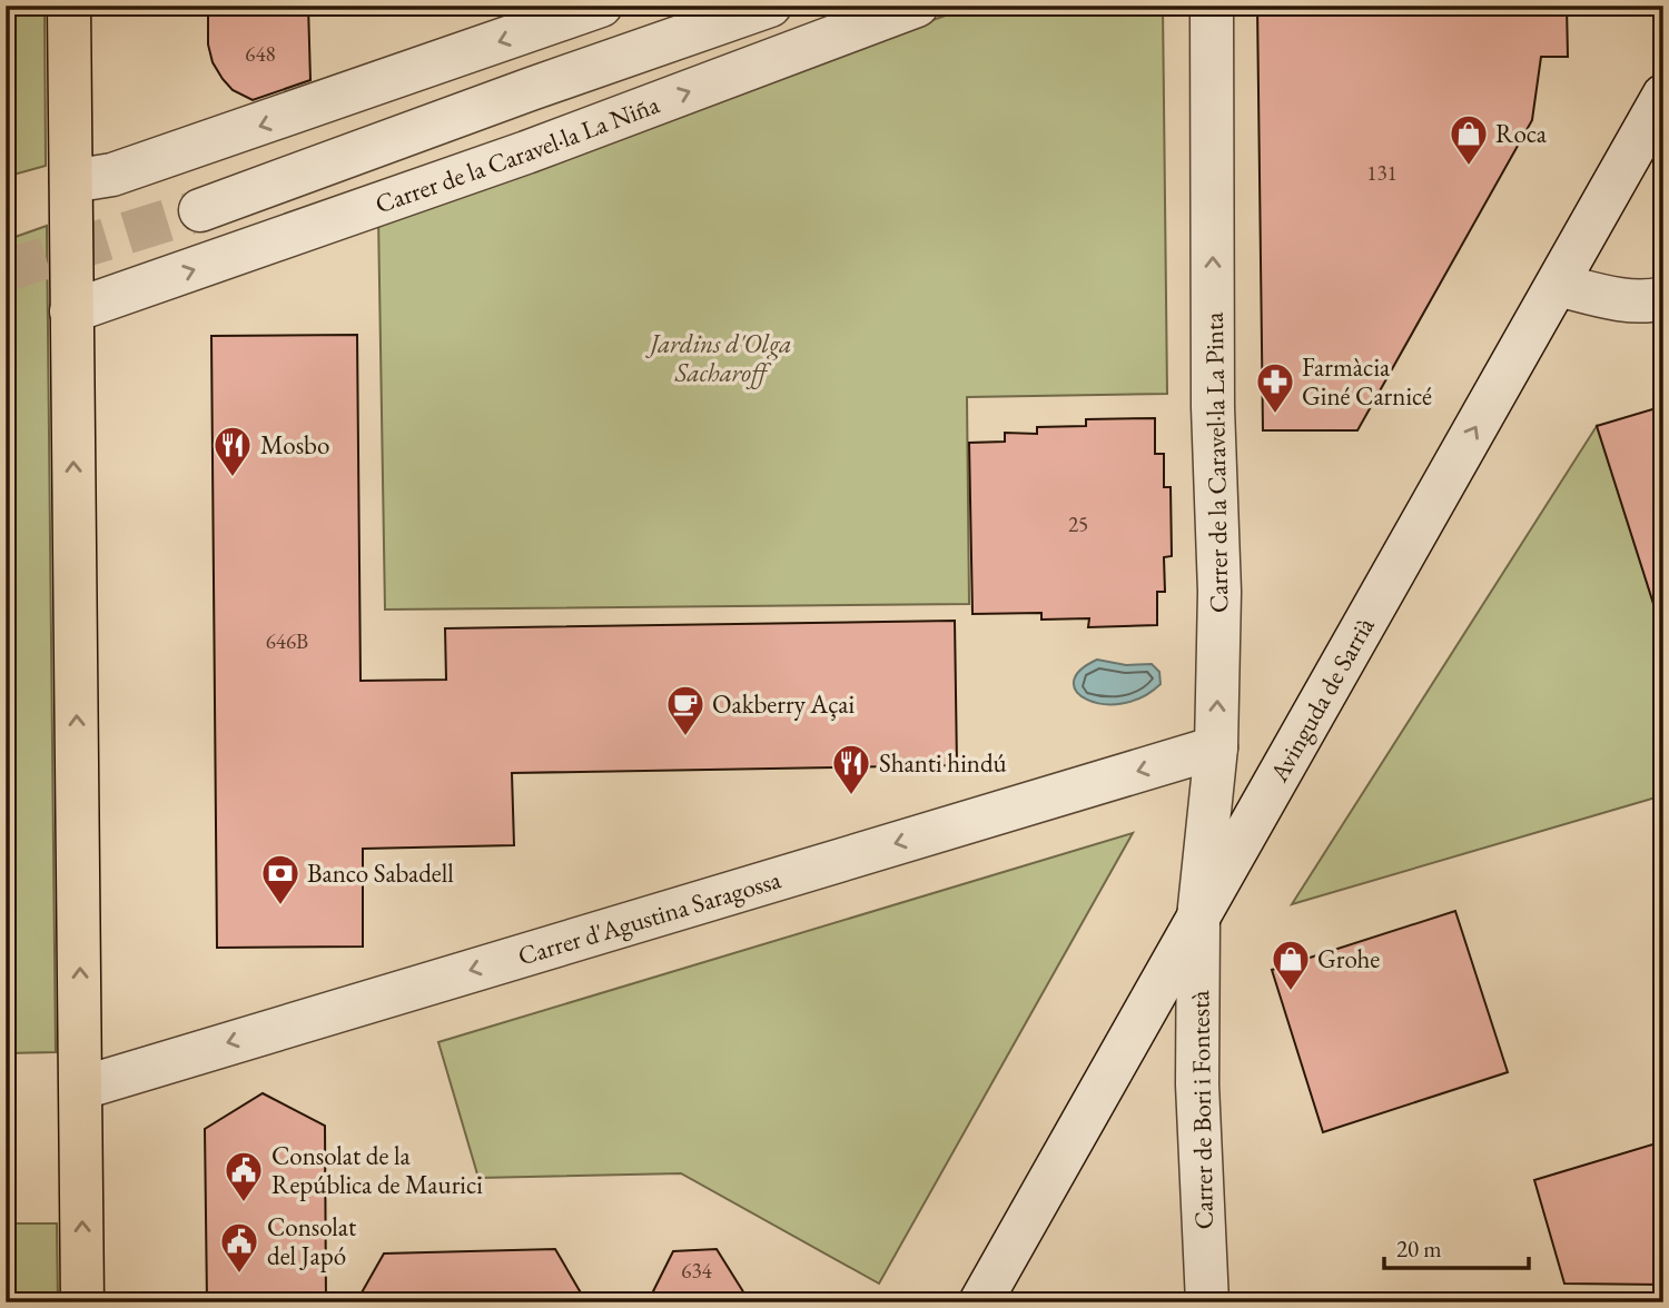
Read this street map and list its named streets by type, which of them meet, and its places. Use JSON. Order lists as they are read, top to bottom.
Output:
{
  "streets": {
    "street": [
      "Carrer de la Caravel·la La Niña",
      "Carrer de la Caravel·la La Pinta",
      "Avinguda de Sarrià",
      "Carrer d'Agustina Saragossa",
      "Carrer de Bori i Fontestà"
    ]
  },
  "crossings": [
    ["Carrer de la Caravel·la La Pinta", "Avinguda de Sarrià"],
    ["Carrer de la Caravel·la La Pinta", "Carrer d'Agustina Saragossa"],
    ["Carrer de la Caravel·la La Pinta", "Carrer de Bori i Fontestà"],
    ["Avinguda de Sarrià", "Carrer de Bori i Fontestà"]
  ],
  "one_way": ["Carrer de la Caravel·la La Pinta", "Avinguda de Sarrià", "Carrer d'Agustina Saragossa"],
  "parks": ["Jardins d'Olga Sacharoff"],
  "places": {
    "shop": ["Roca", "Grohe"],
    "pharmacy": ["Farmàcia Giné Carnicé"],
    "restaurant": ["Mosbo", "Shanti hindú"],
    "cafe": ["Oakberry Açai"],
    "bank": ["Banco Sabadell"],
    "public building": ["Consolat de la República de Maurici", "Consolat del Japó"]
  },
  "house_numbers": [
    "648",
    "131",
    "25",
    "646B",
    "634"
  ],
  "scale_bar": "20 m"
}
